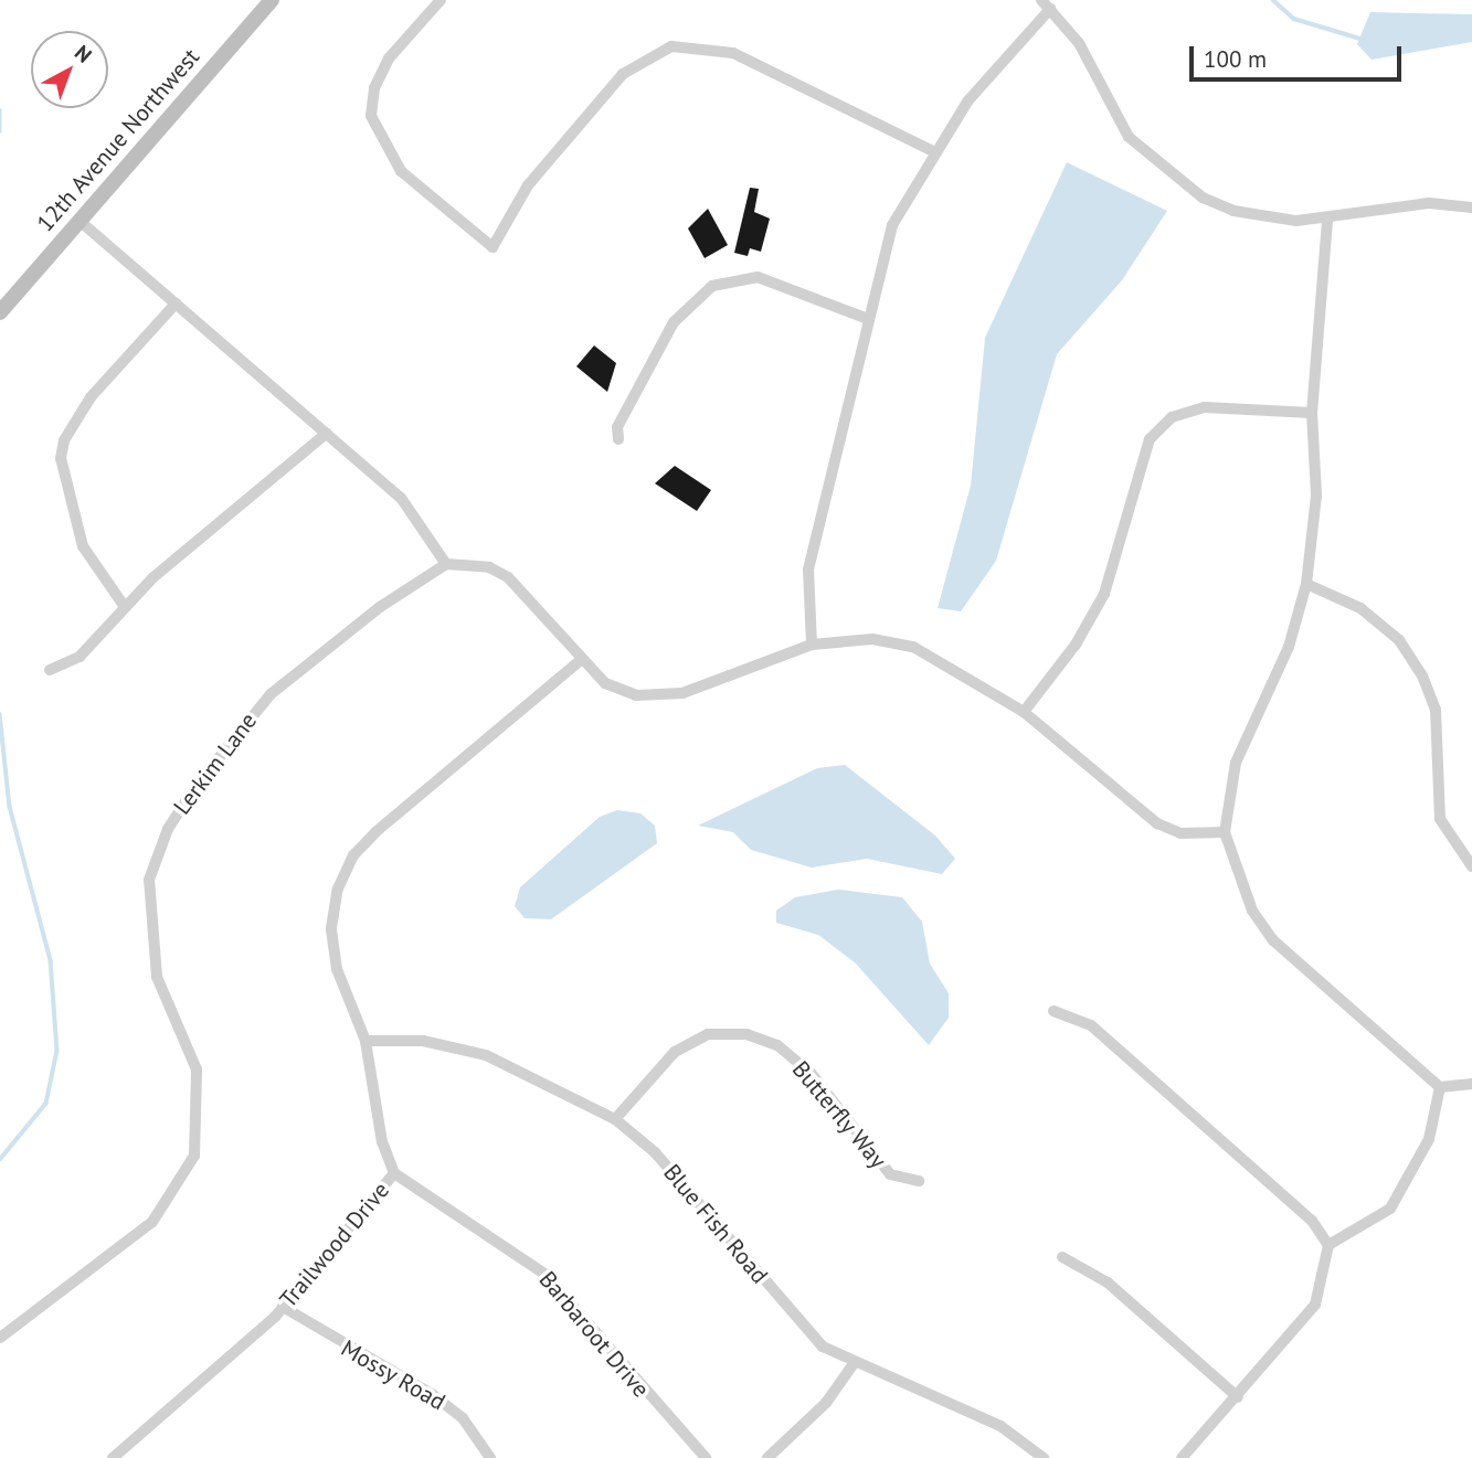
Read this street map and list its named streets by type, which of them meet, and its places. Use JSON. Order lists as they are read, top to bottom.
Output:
{
  "streets": {
    "street": [
      "12th Avenue Northwest",
      "Lerkim Lane",
      "Butterfly Way",
      "Blue Fish Road",
      "Trailwood Drive",
      "Barbaroot Drive",
      "Mossy Road"
    ]
  },
  "crossings": [
    ["Butterfly Way", "Blue Fish Road"],
    ["Blue Fish Road", "Trailwood Drive"],
    ["Trailwood Drive", "Barbaroot Drive"],
    ["Trailwood Drive", "Mossy Road"]
  ],
  "scale_bar": "100 m",
  "north": "top right"
}
